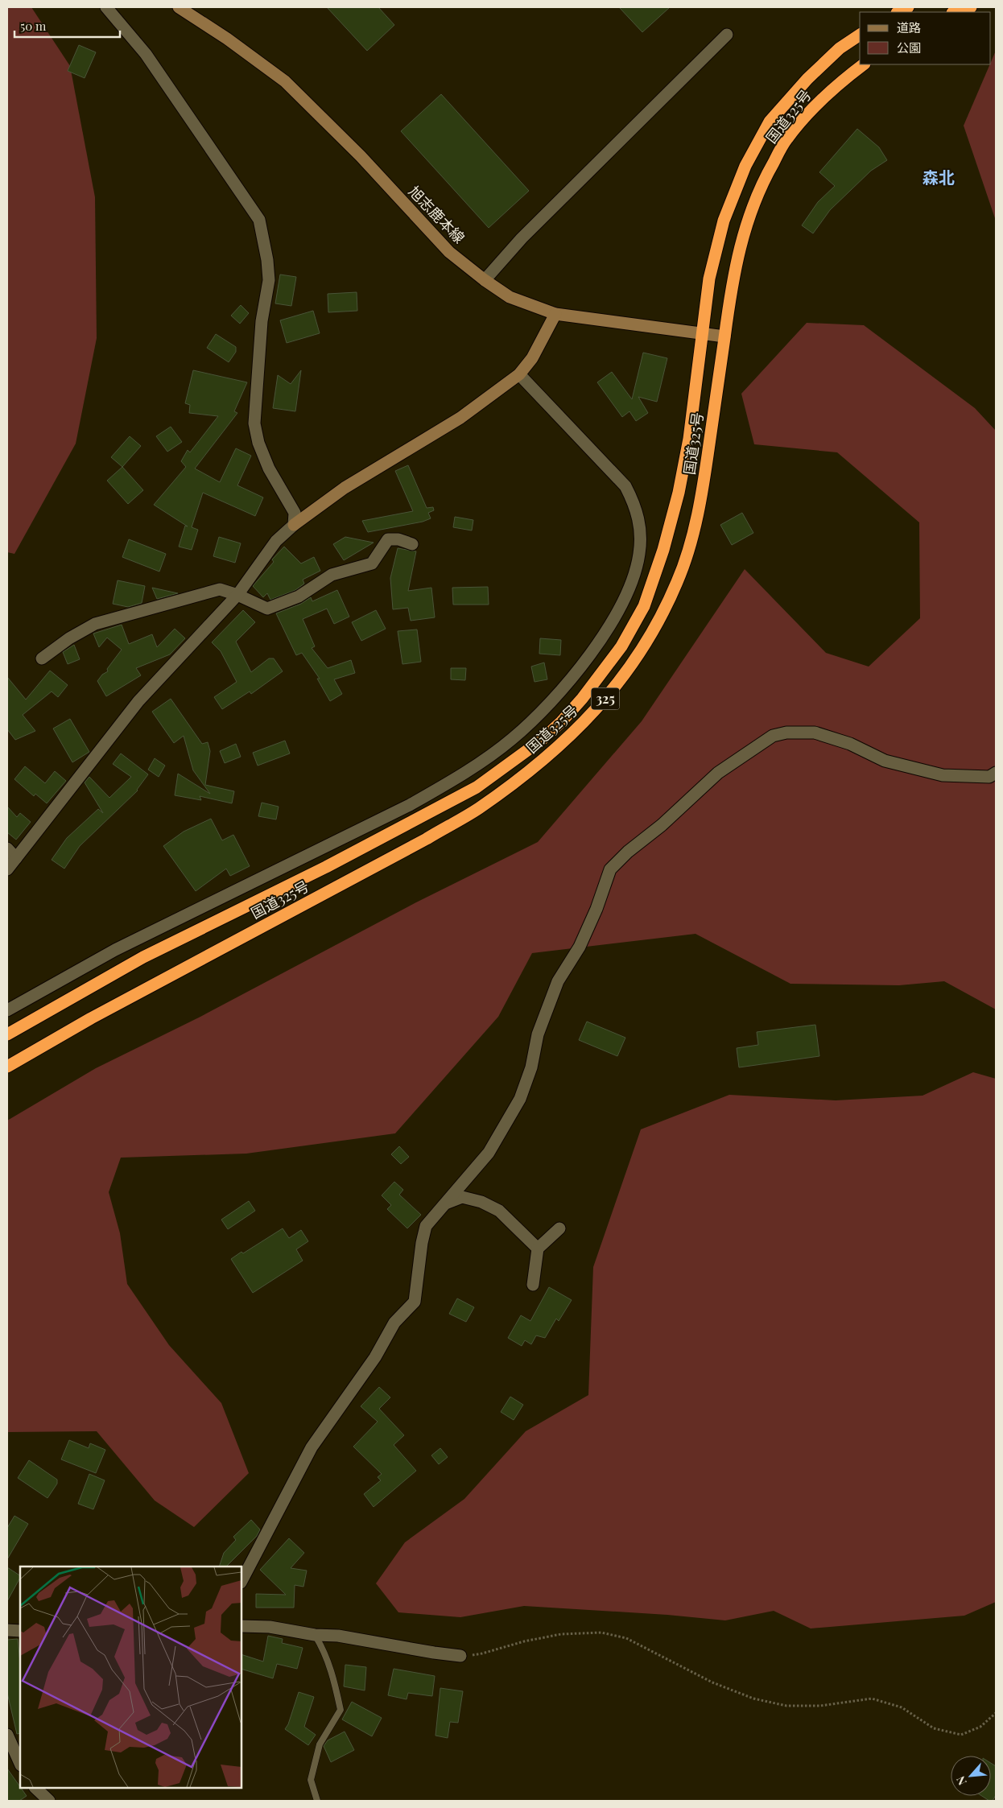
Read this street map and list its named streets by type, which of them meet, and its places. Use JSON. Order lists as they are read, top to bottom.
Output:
{
  "streets": {
    "highway": ["国道325号", "325"],
    "main road": ["旭志鹿本線"]
  },
  "crossings": [
    ["国道325号", "旭志鹿本線"]
  ],
  "districts": ["森北"],
  "legend": ["道路", "公園"],
  "scale_bar": "50 m",
  "north": "bottom left"
}
